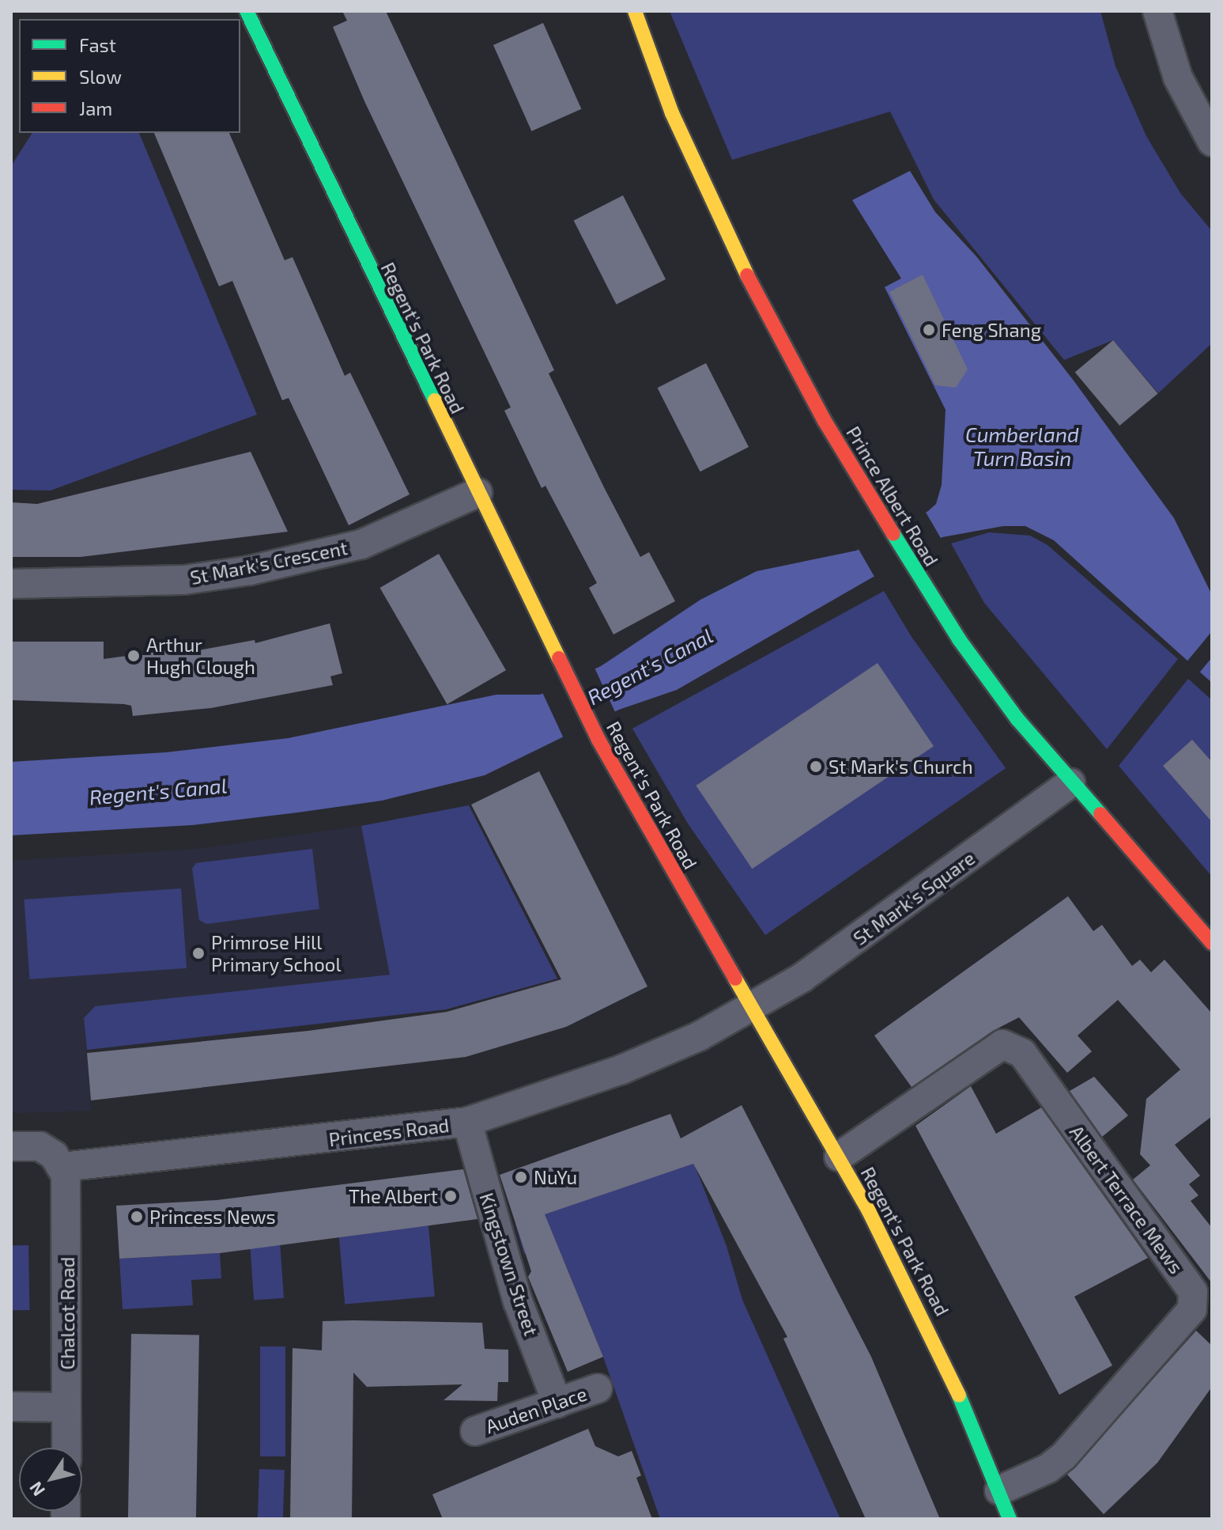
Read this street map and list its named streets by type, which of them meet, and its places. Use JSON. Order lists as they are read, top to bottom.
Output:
{
  "streets": {
    "street": [
      "Regent's Park Road",
      "Prince Albert Road",
      "St Mark's Crescent",
      "St Mark's Square",
      "Princess Road",
      "Albert Terrace Mews",
      "Kingstown Street",
      "Chalcot Road",
      "Auden Place"
    ]
  },
  "crossings": [
    ["Regent's Park Road", "St Mark's Crescent"],
    ["Regent's Park Road", "St Mark's Square"],
    ["Regent's Park Road", "Princess Road"],
    ["Regent's Park Road", "Albert Terrace Mews"],
    ["Prince Albert Road", "St Mark's Square"],
    ["St Mark's Square", "Princess Road"],
    ["Princess Road", "Kingstown Street"],
    ["Princess Road", "Chalcot Road"],
    ["Kingstown Street", "Auden Place"]
  ],
  "water": ["Cumberland Turn Basin", "Regent's Canal"],
  "places": [
    "Feng Shang",
    "Arthur Hugh Clough",
    "St Mark's Church",
    "Primrose Hill Primary School",
    "NuYu",
    "The Albert",
    "Princess News"
  ],
  "legend": ["Fast", "Slow", "Jam"],
  "north": "bottom left"
}
